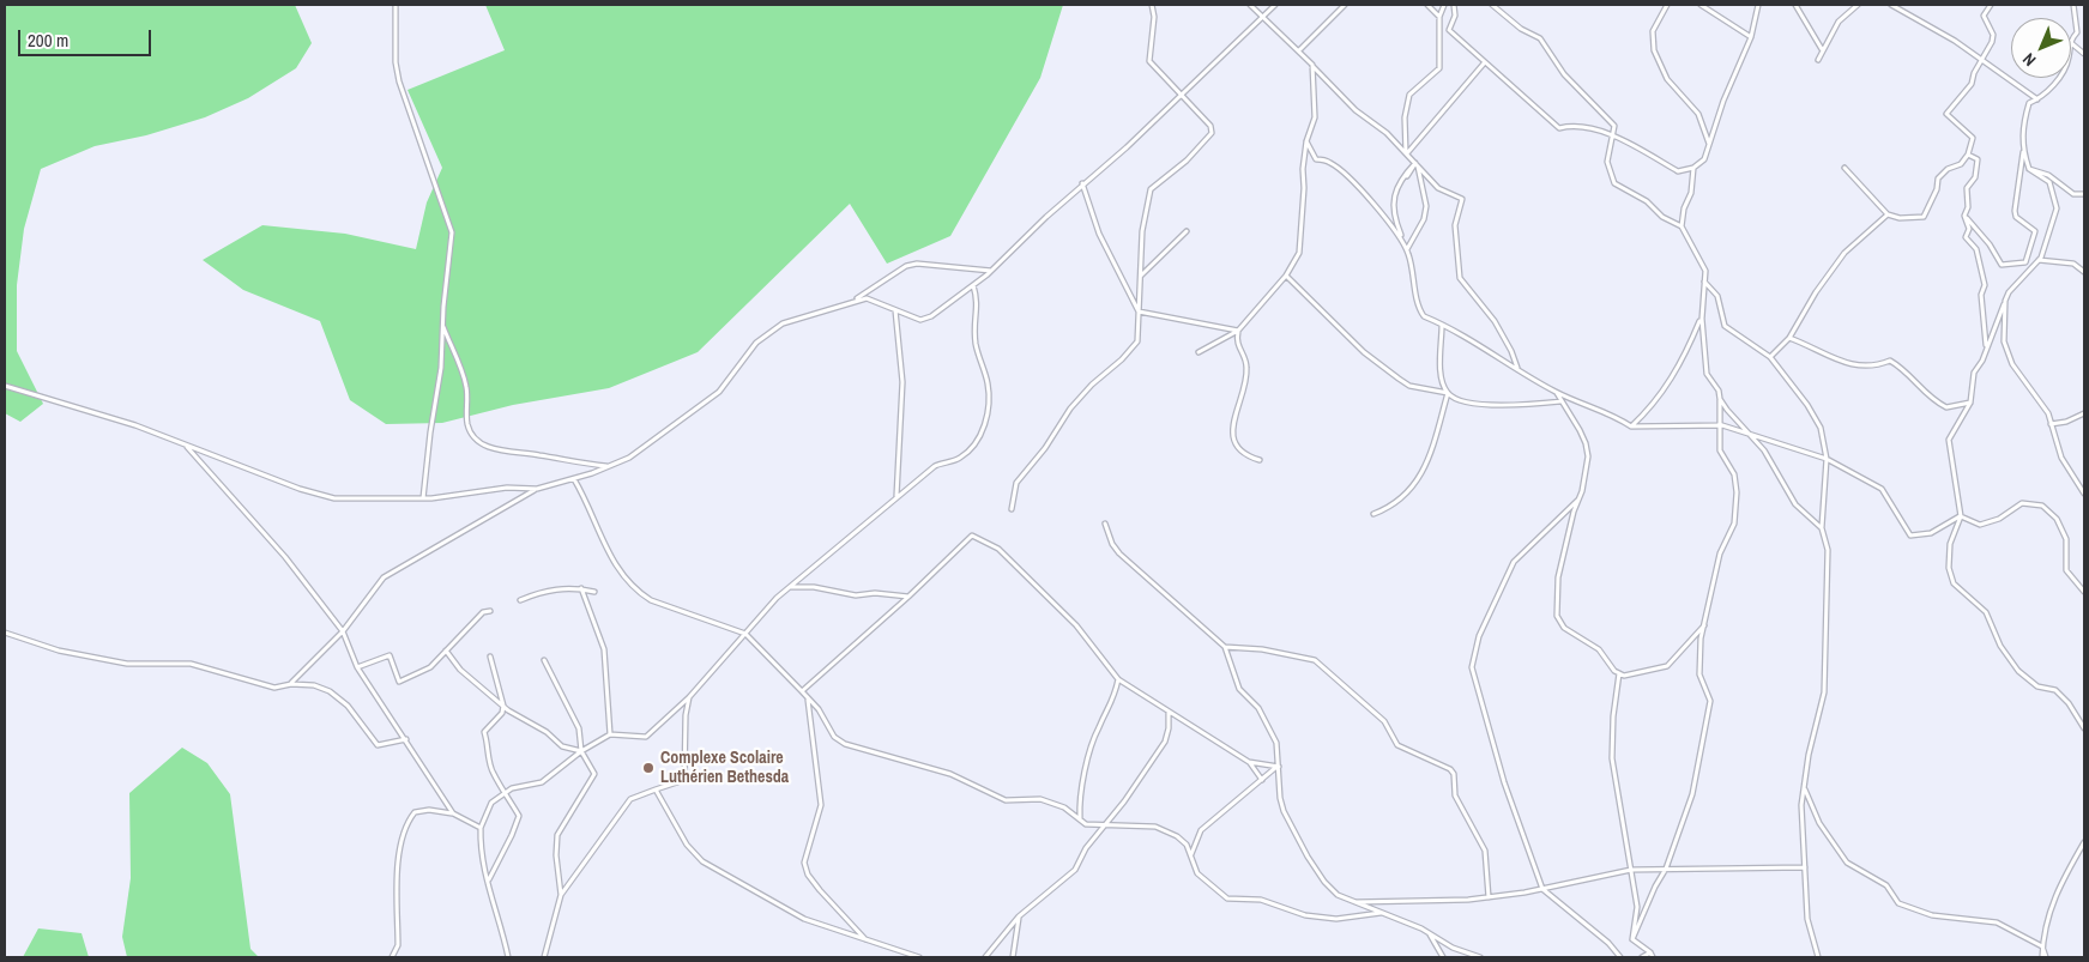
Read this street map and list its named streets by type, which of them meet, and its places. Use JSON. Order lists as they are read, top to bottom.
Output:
{
  "places": ["Complexe Scolaire Luthérien Bethesda"],
  "scale_bar": "200 m",
  "north": "bottom left"
}
